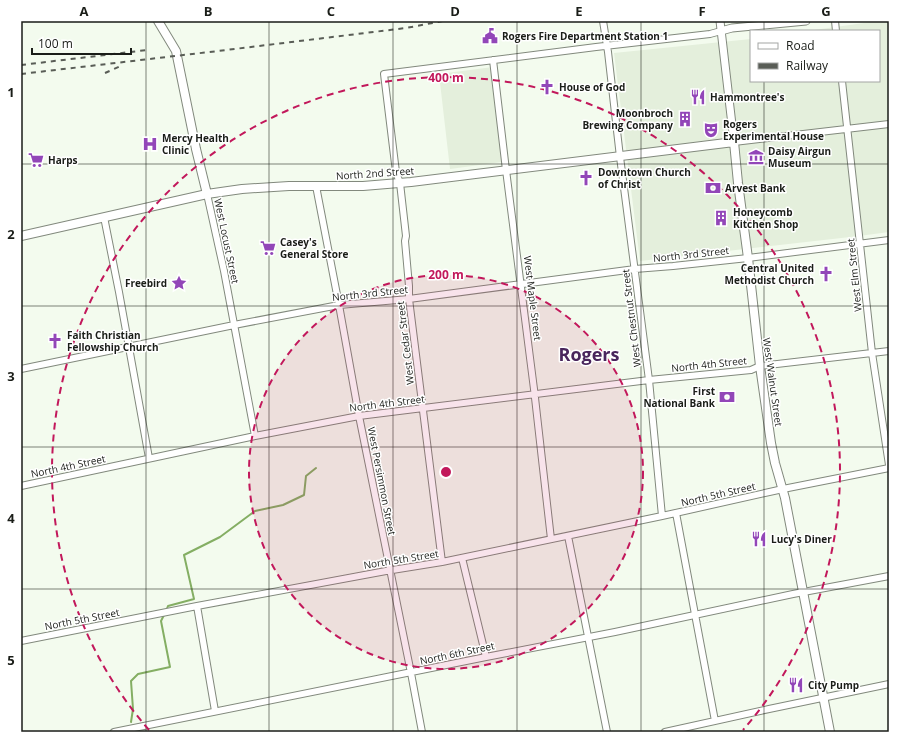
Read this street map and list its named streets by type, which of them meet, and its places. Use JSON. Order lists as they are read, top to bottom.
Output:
{
  "streets": {
    "main road": ["North 2nd Street", "West Locust Street", "West Walnut Street"],
    "street": [
      "North 3rd Street",
      "West Elm Street",
      "West Maple Street",
      "West Chestnut Street",
      "West Cedar Street",
      "North 4th Street",
      "West Persimmon Street",
      "North 5th Street",
      "North 6th Street"
    ]
  },
  "crossings": [
    ["North 2nd Street", "West Locust Street"],
    ["North 2nd Street", "West Maple Street"],
    ["North 2nd Street", "West Chestnut Street"],
    ["North 2nd Street", "West Cedar Street"],
    ["North 2nd Street", "West Walnut Street"],
    ["North 2nd Street", "West Persimmon Street"],
    ["West Locust Street", "North 3rd Street"],
    ["West Locust Street", "North 4th Street"],
    ["North 3rd Street", "West Elm Street"],
    ["North 3rd Street", "West Maple Street"],
    ["North 3rd Street", "West Chestnut Street"],
    ["North 3rd Street", "West Cedar Street"],
    ["North 3rd Street", "West Walnut Street"],
    ["North 3rd Street", "West Persimmon Street"],
    ["West Elm Street", "North 4th Street"],
    ["West Elm Street", "North 5th Street"],
    ["West Maple Street", "West Cedar Street"],
    ["West Maple Street", "North 4th Street"],
    ["West Maple Street", "North 5th Street"],
    ["West Chestnut Street", "North 4th Street"],
    ["West Chestnut Street", "North 5th Street"],
    ["West Cedar Street", "North 4th Street"],
    ["West Cedar Street", "North 5th Street"],
    ["North 4th Street", "West Walnut Street"],
    ["North 4th Street", "West Persimmon Street"],
    ["West Walnut Street", "North 5th Street"],
    ["West Walnut Street", "North 6th Street"],
    ["West Persimmon Street", "North 5th Street"],
    ["West Persimmon Street", "North 6th Street"]
  ],
  "districts": ["Rogers"],
  "places": {
    "public building": ["Rogers Fire Department Station 1"],
    "church": [
      "House of God",
      "Downtown Church of Christ",
      "Central United Methodist Church",
      "Faith Christian Fellowship Church"
    ],
    "restaurant": ["Hammontree's", "Lucy's Diner", "City Pump"],
    "building": ["Moonbroch Brewing Company", "Honeycomb Kitchen Shop"],
    "theatre": ["Rogers Experimental House"],
    "hospital": ["Mercy Health Clinic"],
    "museum": ["Daisy Airgun Museum"],
    "supermarket": ["Harps", "Casey's General Store"],
    "bank": ["Arvest Bank", "First National Bank"],
    "place": ["Freebird"]
  },
  "legend": ["Road", "Railway"],
  "scale_bar": "100 m",
  "grid": {
    "columns": [
      "A",
      "B",
      "C",
      "D",
      "E",
      "F",
      "G"
    ],
    "rows": [
      "1",
      "2",
      "3",
      "4",
      "5"
    ]
  },
  "rings": ["400 m", "200 m"]
}
